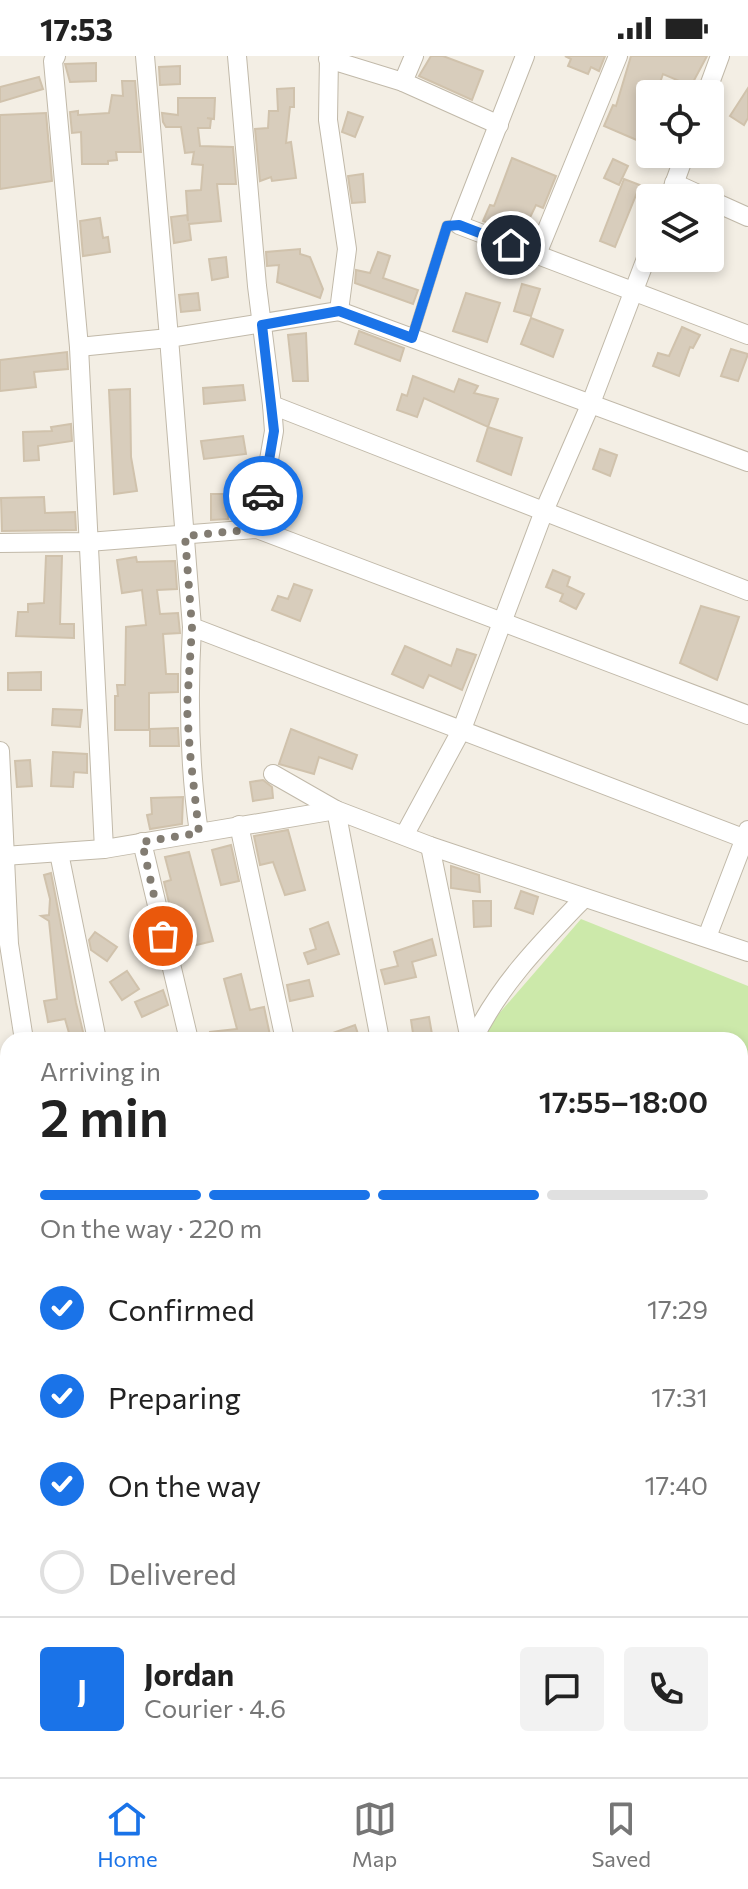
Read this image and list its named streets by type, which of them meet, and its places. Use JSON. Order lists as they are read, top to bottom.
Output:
{
  "page": {
    "status": "17:53",
    "heading": ["2 min", "Arriving in", "17:55–18:00"],
    "panel": ["Jordan", "Courier · 4.6"],
    "bar": "On the way · 220 m",
    "list": [
      ["Confirmed", "17:29"],
      ["Preparing", "17:31"],
      ["On the way", "17:40"],
      "Delivered"
    ],
    "round": "J",
    "tabs": ["Home", "Map", "Saved"]
  }
}
